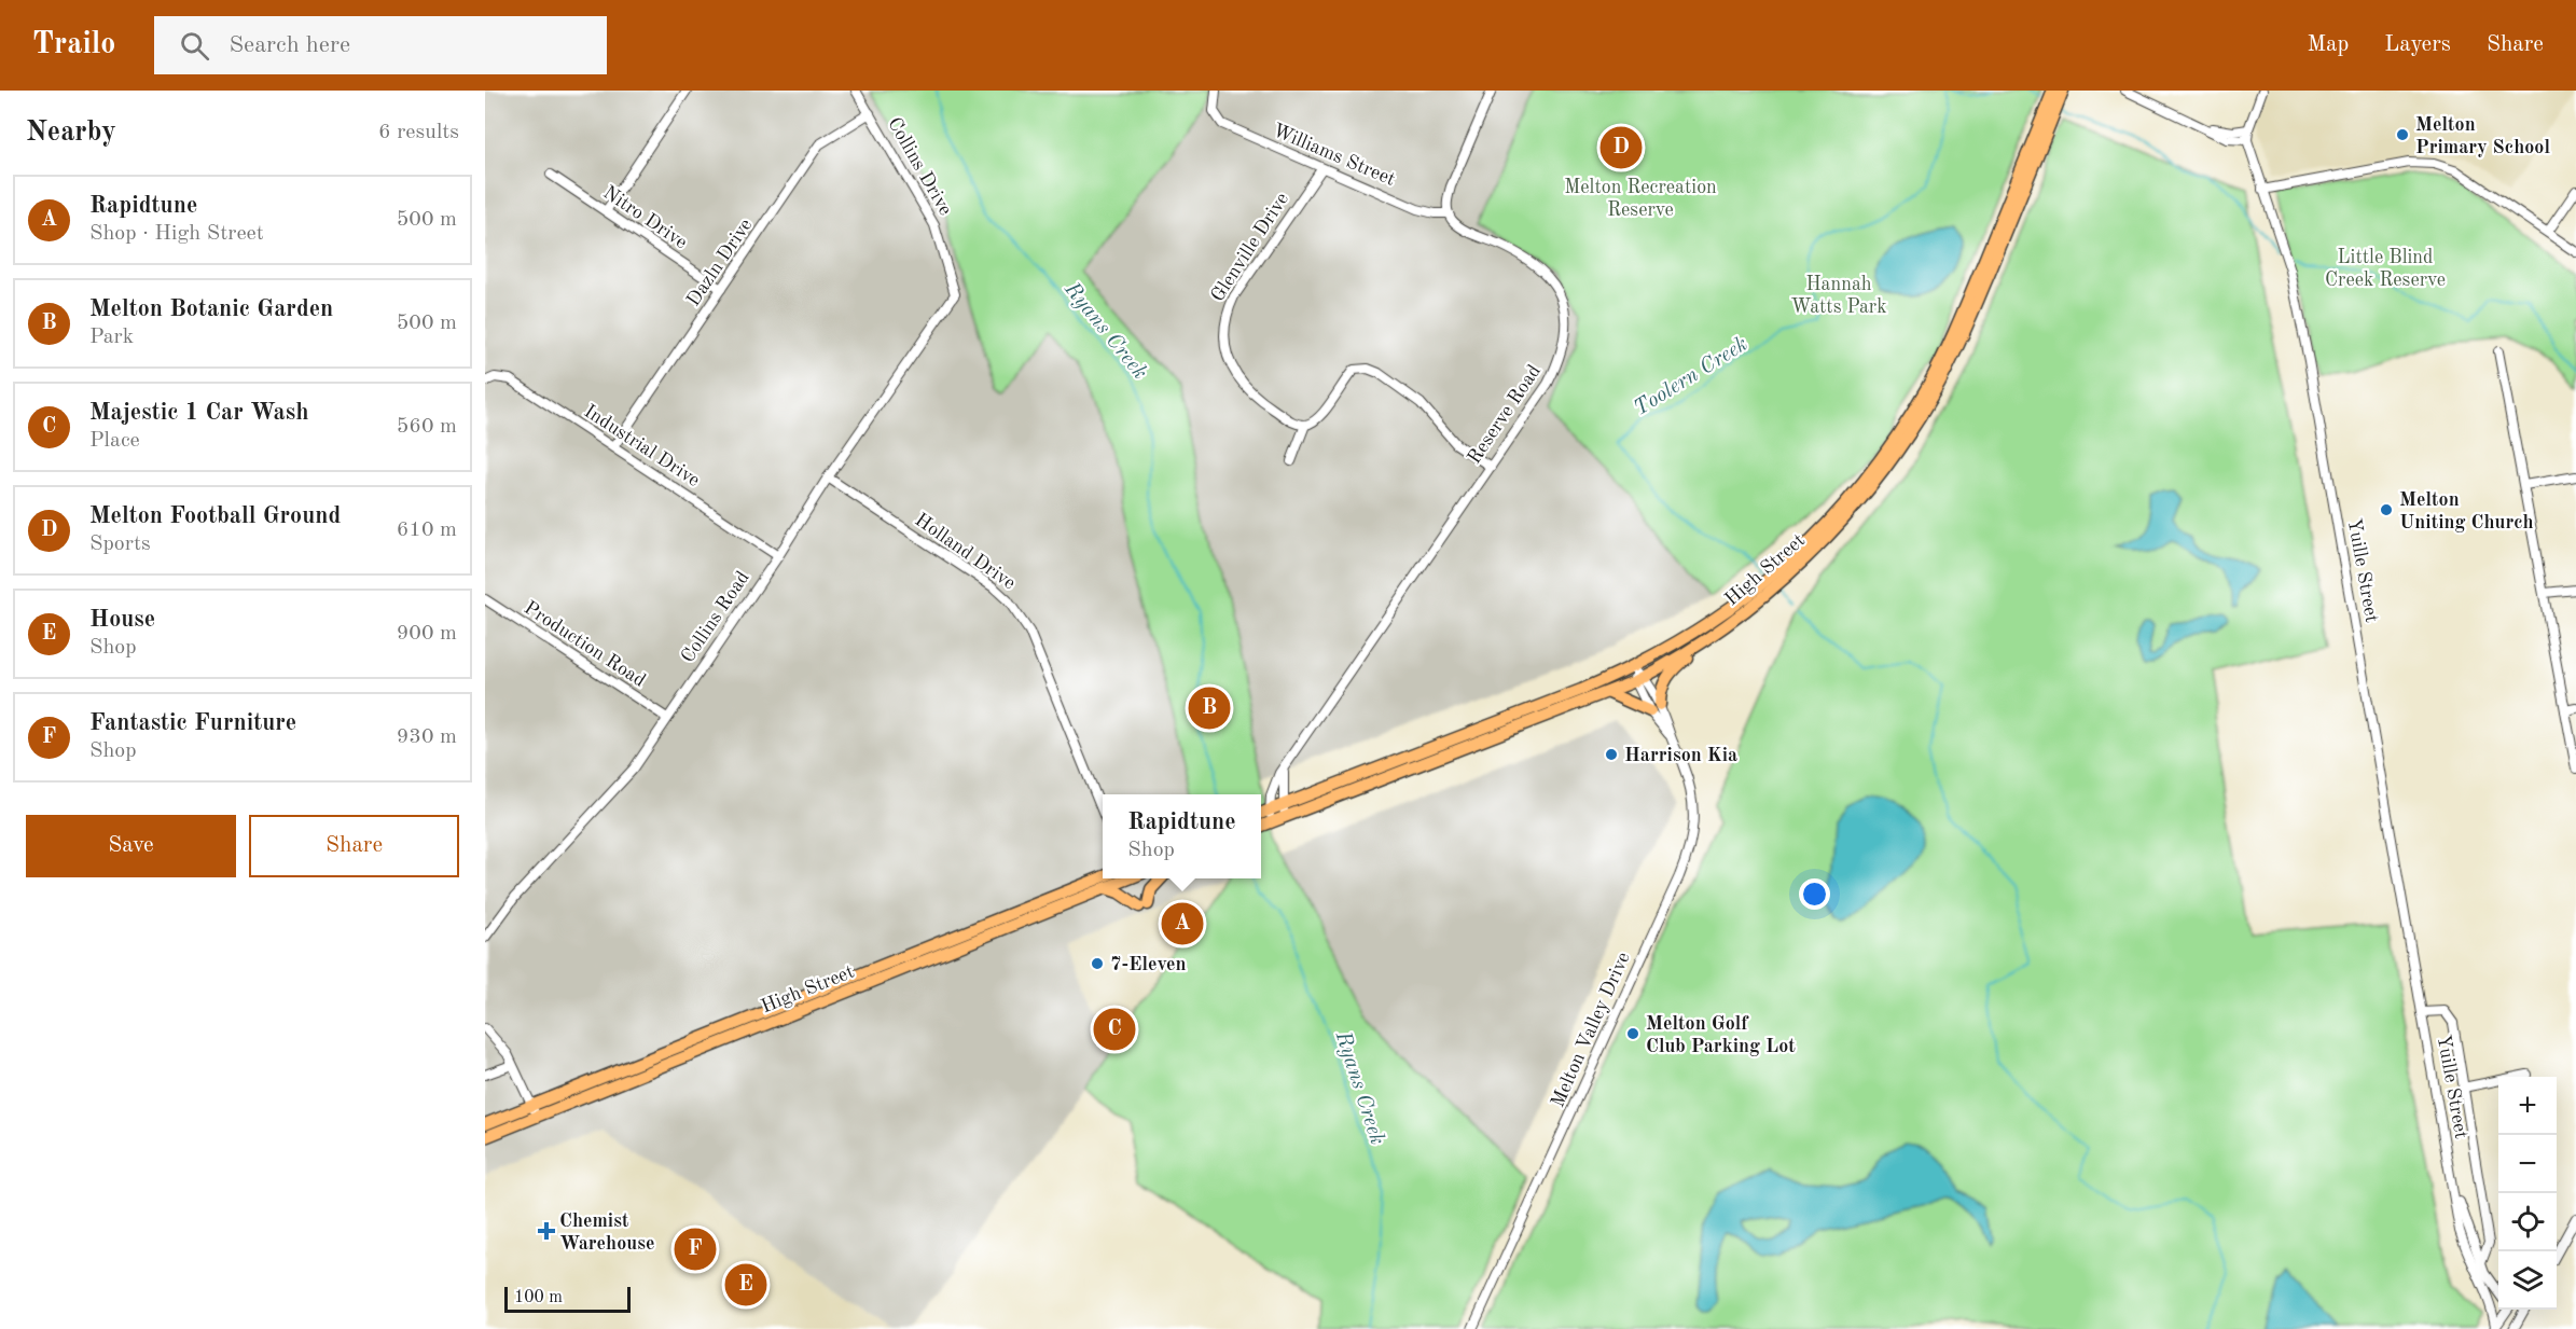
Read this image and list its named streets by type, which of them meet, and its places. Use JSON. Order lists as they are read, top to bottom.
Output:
{
  "streets": {
    "main road": ["High Street"],
    "street": [
      "Williams Street",
      "Collins Drive",
      "Nitro Drive",
      "Glenville Drive",
      "Dazln Drive",
      "Reserve Road",
      "Industrial Drive",
      "Holland Drive",
      "Yuille Street",
      "Collins Road",
      "Production Road",
      "Melton Valley Drive"
    ]
  },
  "crossings": [
    ["Williams Street", "Glenville Drive"],
    ["Williams Street", "Reserve Road"],
    ["Collins Drive", "Dazln Drive"],
    ["Collins Drive", "Collins Road"],
    ["Nitro Drive", "Dazln Drive"],
    ["Dazln Drive", "Industrial Drive"],
    ["Reserve Road", "High Street"],
    ["Industrial Drive", "Collins Road"],
    ["Holland Drive", "Collins Road"],
    ["High Street", "Melton Valley Drive"],
    ["Collins Road", "Production Road"]
  ],
  "water": ["Ryans Creek", "Toolern Creek"],
  "parks": ["Melton Recreation Reserve", "Little Blind Creek Reserve", "Hannah Watts Park"],
  "places": {
    "other": [
      "Melton Primary School",
      "Melton Uniting Church",
      "Harrison Kia",
      "7-Eleven",
      "Melton Golf Club Parking Lot"
    ],
    "health": ["Chemist Warehouse"]
  },
  "scale_bar": "100 m",
  "page": {
    "header": "Trailo",
    "search": "Search here",
    "nav": ["Map", "Layers", "Share"],
    "heading": ["Nearby", "6 results"],
    "pins": [
      "D",
      "B",
      "A",
      "C",
      "F",
      "E"
    ],
    "list": [
      {
        "mark": "A",
        "name": "Rapidtune",
        "note": "Shop · High Street",
        "value": "500 m"
      },
      {
        "mark": "B",
        "name": "Melton Botanic Garden",
        "note": "Park",
        "value": "500 m"
      },
      {
        "mark": "C",
        "name": "Majestic 1 Car Wash",
        "note": "Place",
        "value": "560 m"
      },
      {
        "mark": "D",
        "name": "Melton Football Ground",
        "note": "Sports",
        "value": "610 m"
      },
      {
        "mark": "E",
        "name": "House",
        "note": "Shop",
        "value": "900 m"
      },
      {
        "mark": "F",
        "name": "Fantastic Furniture",
        "note": "Shop",
        "value": "930 m"
      }
    ],
    "popup": ["Rapidtune", "Shop"],
    "buttons": ["Save", "Share"],
    "map_buttons": ["+", "−"],
    "scale": "100 m"
  }
}
